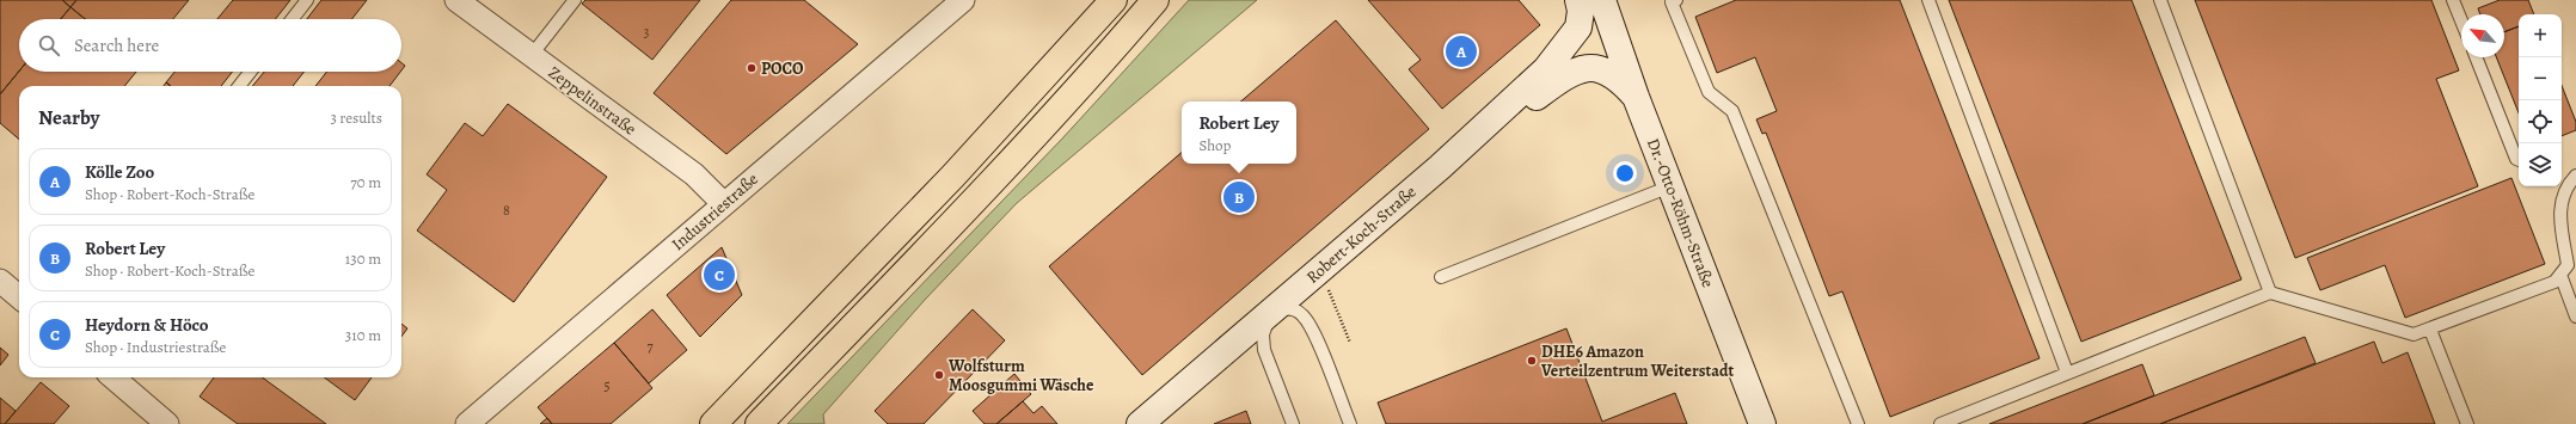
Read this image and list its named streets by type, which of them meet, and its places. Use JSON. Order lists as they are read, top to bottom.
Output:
{
  "streets": {
    "main road": ["Dr.-Otto-Röhm-Straße", "Robert-Koch-Straße"],
    "street": ["Zeppelinstraße", "Industriestraße"]
  },
  "crossings": [
    ["Zeppelinstraße", "Industriestraße"]
  ],
  "places": ["POCO", "DHE6 Amazon Verteilzentrum Weiterstadt", "Wolfsturm Moosgummi Wäsche"],
  "house_numbers": [
    "3",
    "8",
    "7",
    "5"
  ],
  "north": "top left",
  "page": {
    "map_buttons": ["+", "−"],
    "search": "Search here",
    "pins": ["A", "B", "C"],
    "heading": ["Nearby", "3 results"],
    "popup": ["Robert Ley", "Shop"],
    "list": [
      {
        "mark": "A",
        "name": "Kölle Zoo",
        "note": "Shop · Robert-Koch-Straße",
        "value": "70 m"
      },
      {
        "mark": "B",
        "name": "Robert Ley",
        "note": "Shop · Robert-Koch-Straße",
        "value": "130 m"
      },
      {
        "mark": "C",
        "name": "Heydorn & Höco",
        "note": "Shop · Industriestraße",
        "value": "310 m"
      }
    ]
  }
}
